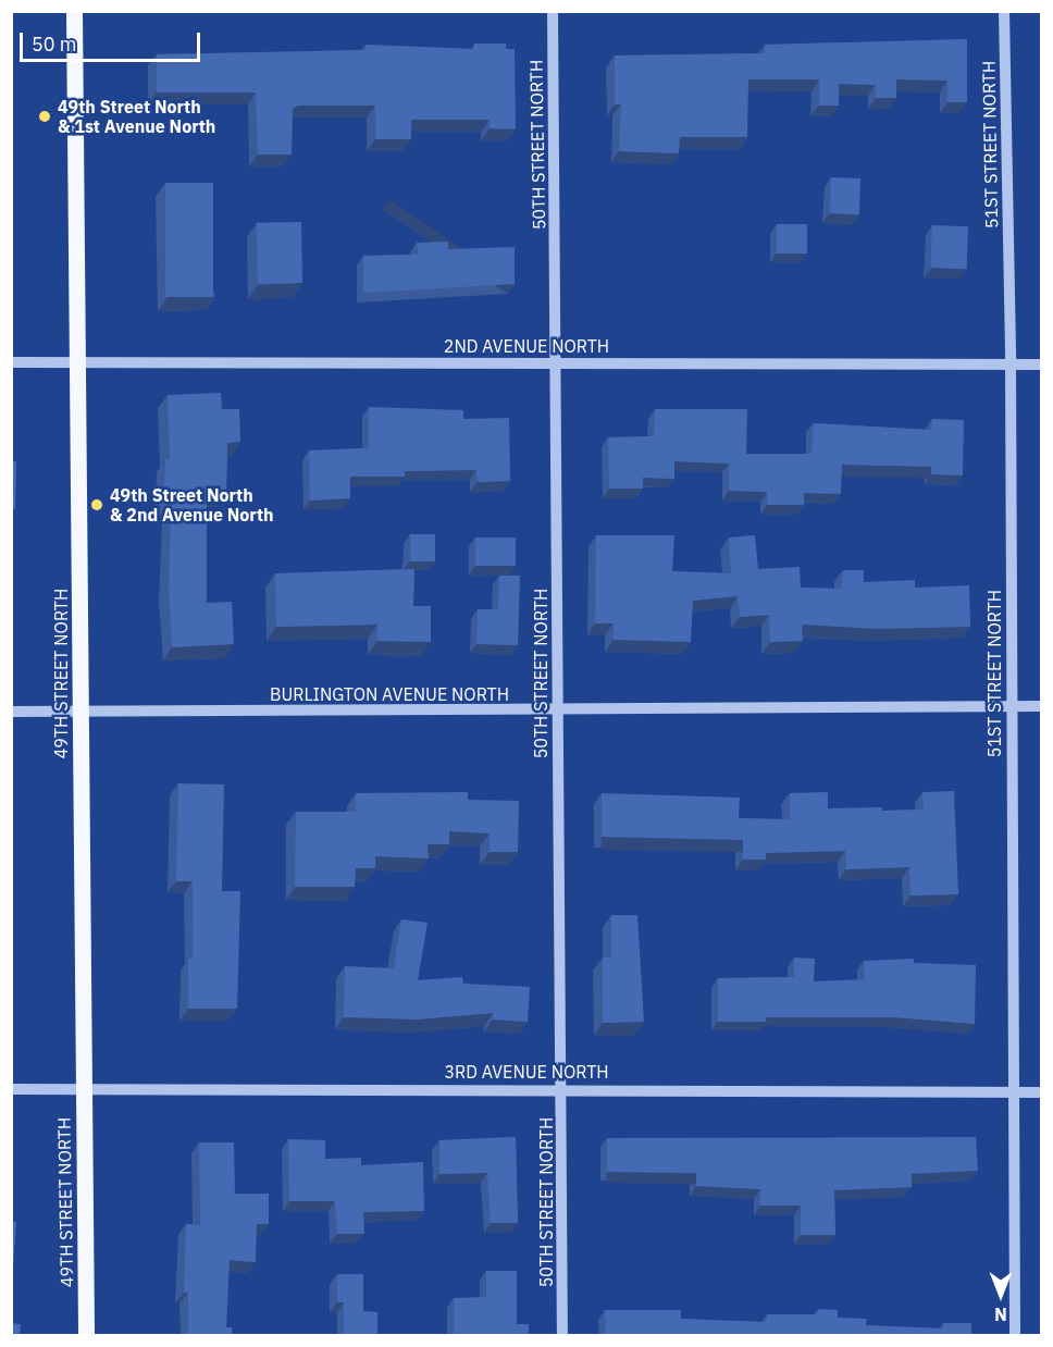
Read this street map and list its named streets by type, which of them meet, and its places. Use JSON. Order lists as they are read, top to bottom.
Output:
{
  "streets": {
    "main road": ["49TH STREET NORTH"],
    "street": [
      "50TH STREET NORTH",
      "51ST STREET NORTH",
      "2ND AVENUE NORTH",
      "BURLINGTON AVENUE NORTH",
      "3RD AVENUE NORTH"
    ]
  },
  "crossings": [
    ["50TH STREET NORTH", "2ND AVENUE NORTH"],
    ["50TH STREET NORTH", "BURLINGTON AVENUE NORTH"],
    ["50TH STREET NORTH", "3RD AVENUE NORTH"],
    ["51ST STREET NORTH", "2ND AVENUE NORTH"],
    ["51ST STREET NORTH", "BURLINGTON AVENUE NORTH"],
    ["51ST STREET NORTH", "3RD AVENUE NORTH"],
    ["2ND AVENUE NORTH", "49TH STREET NORTH"],
    ["49TH STREET NORTH", "BURLINGTON AVENUE NORTH"],
    ["49TH STREET NORTH", "3RD AVENUE NORTH"]
  ],
  "places": ["49th Street North & 1st Avenue North", "49th Street North & 2nd Avenue North"],
  "scale_bar": "50 m",
  "north": "bottom"
}
